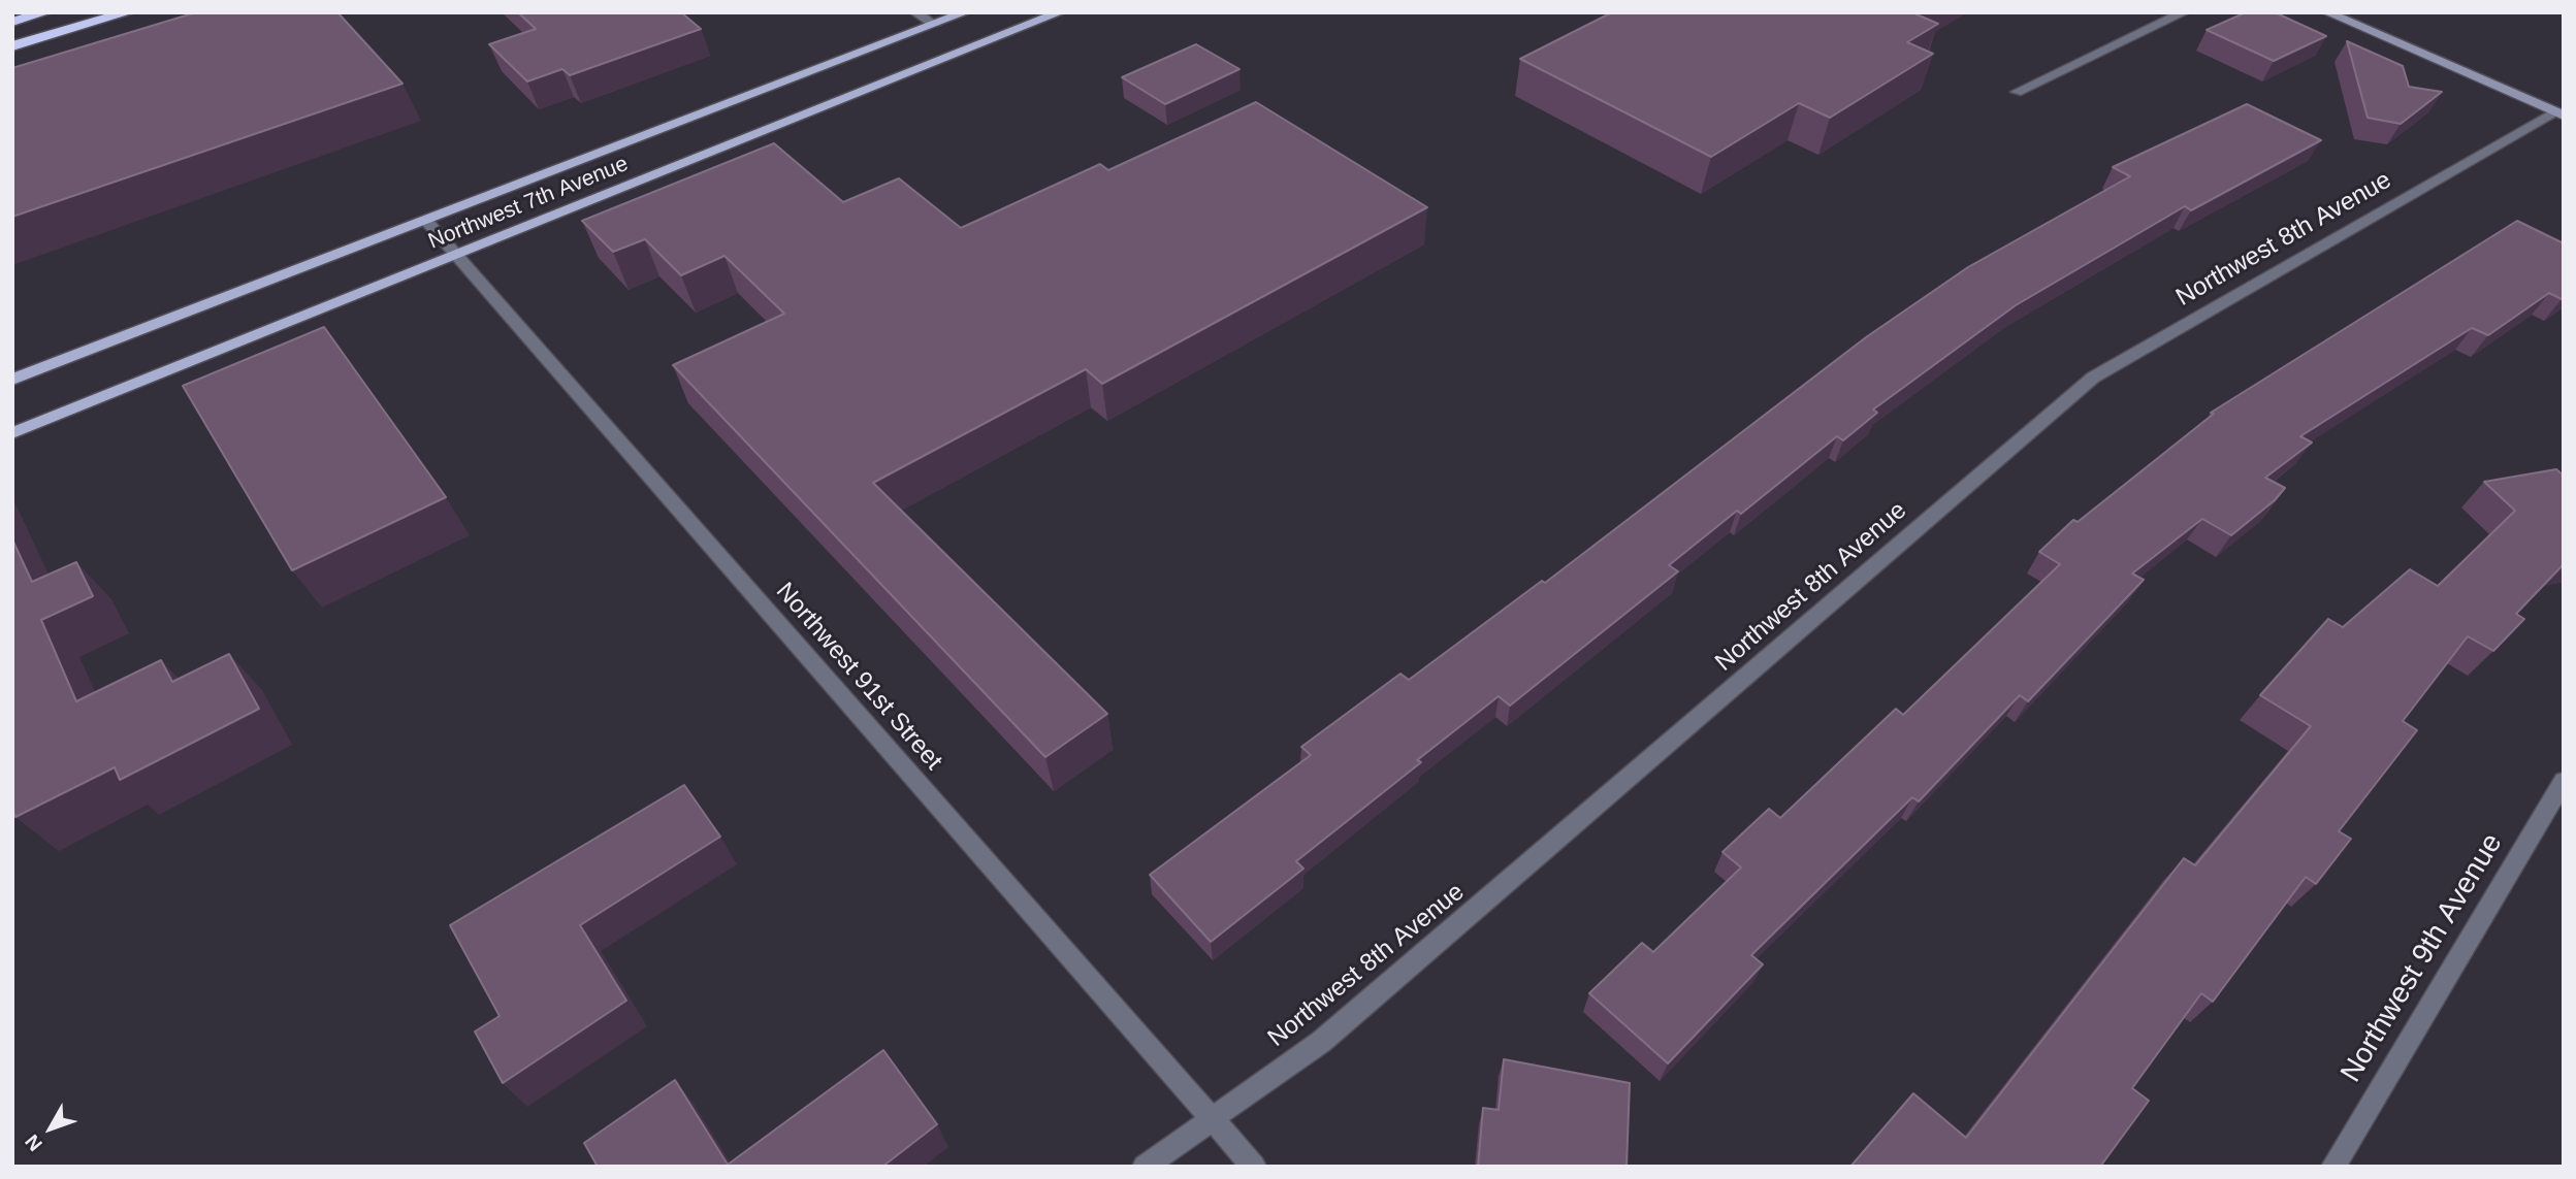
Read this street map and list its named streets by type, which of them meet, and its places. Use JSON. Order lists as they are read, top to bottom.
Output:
{
  "streets": {
    "main road": ["Northwest 7th Avenue"],
    "street": ["Northwest 8th Avenue", "Northwest 91st Street", "Northwest 9th Avenue"]
  },
  "crossings": [
    ["Northwest 7th Avenue", "Northwest 91st Street"],
    ["Northwest 8th Avenue", "Northwest 91st Street"]
  ],
  "north": "bottom left"
}
